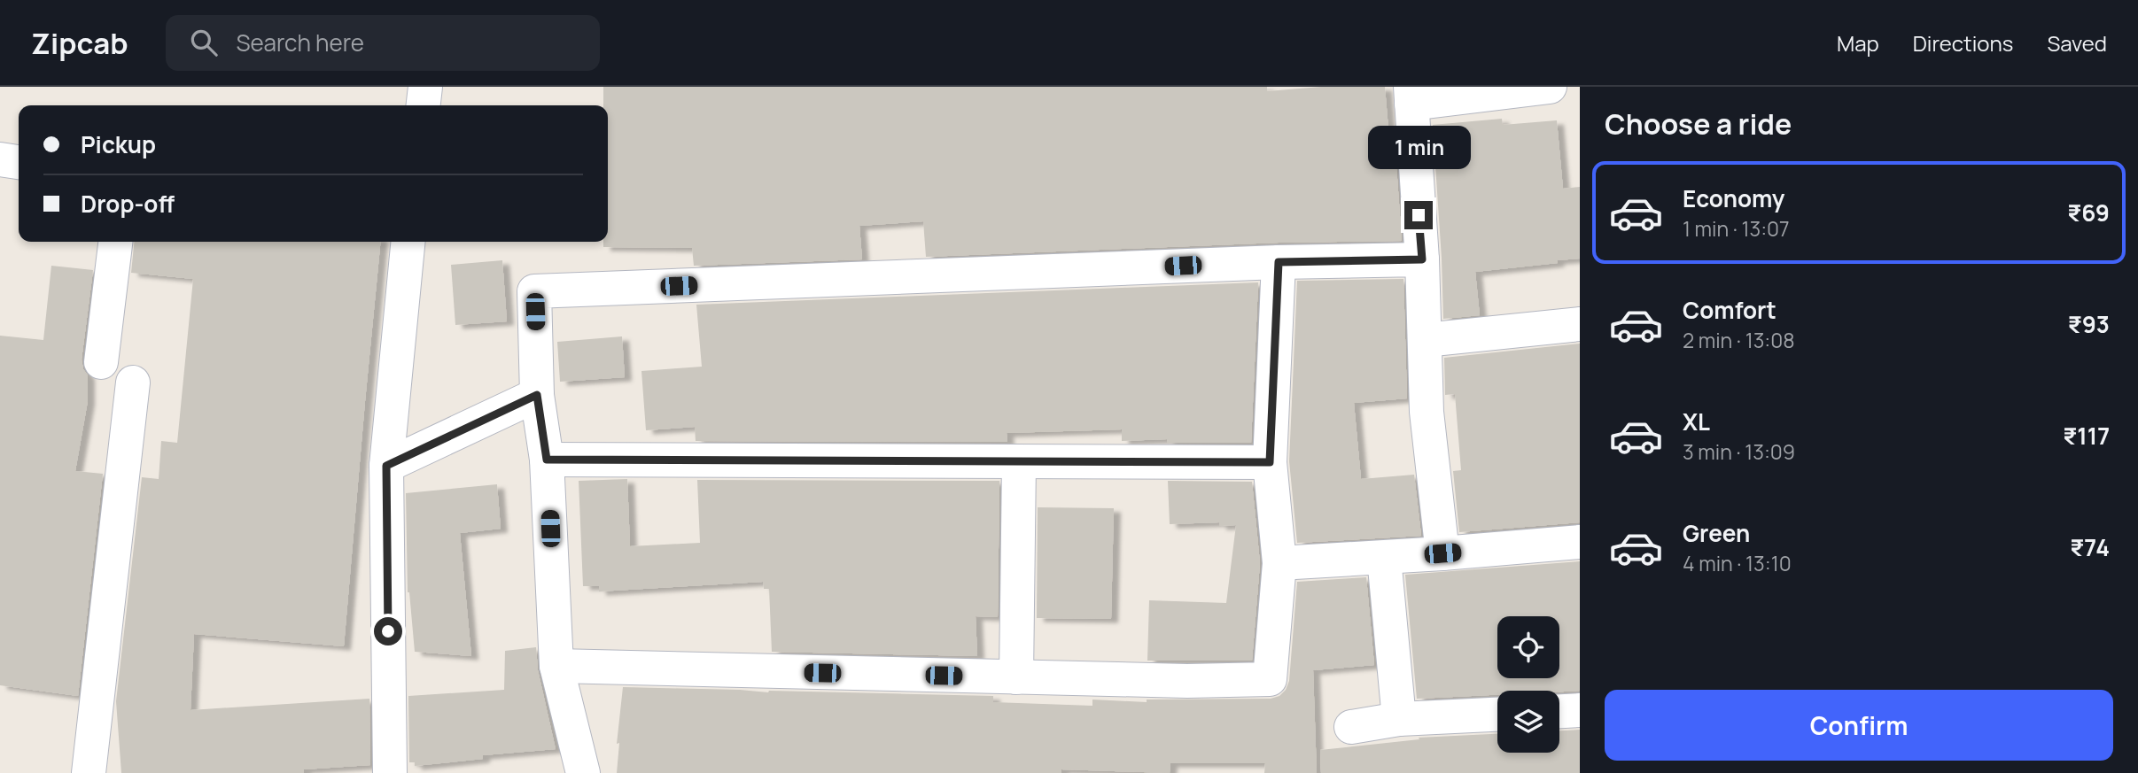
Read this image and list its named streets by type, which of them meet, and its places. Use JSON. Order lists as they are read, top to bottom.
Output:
{
  "page": {
    "header": "Zipcab",
    "search": "Search here",
    "nav": ["Map", "Directions", "Saved"],
    "heading": "Choose a ride",
    "banner": ["Pickup", "Drop-off"],
    "bubble": "1 min",
    "list": [
      {
        "name": "Economy",
        "note": "1 min · 13:07",
        "value": "₹69"
      },
      {
        "name": "Comfort",
        "note": "2 min · 13:08",
        "value": "₹93"
      },
      {
        "name": "XL",
        "note": "3 min · 13:09",
        "value": "₹117"
      },
      {
        "name": "Green",
        "note": "4 min · 13:10",
        "value": "₹74"
      }
    ],
    "buttons": "Confirm"
  }
}
